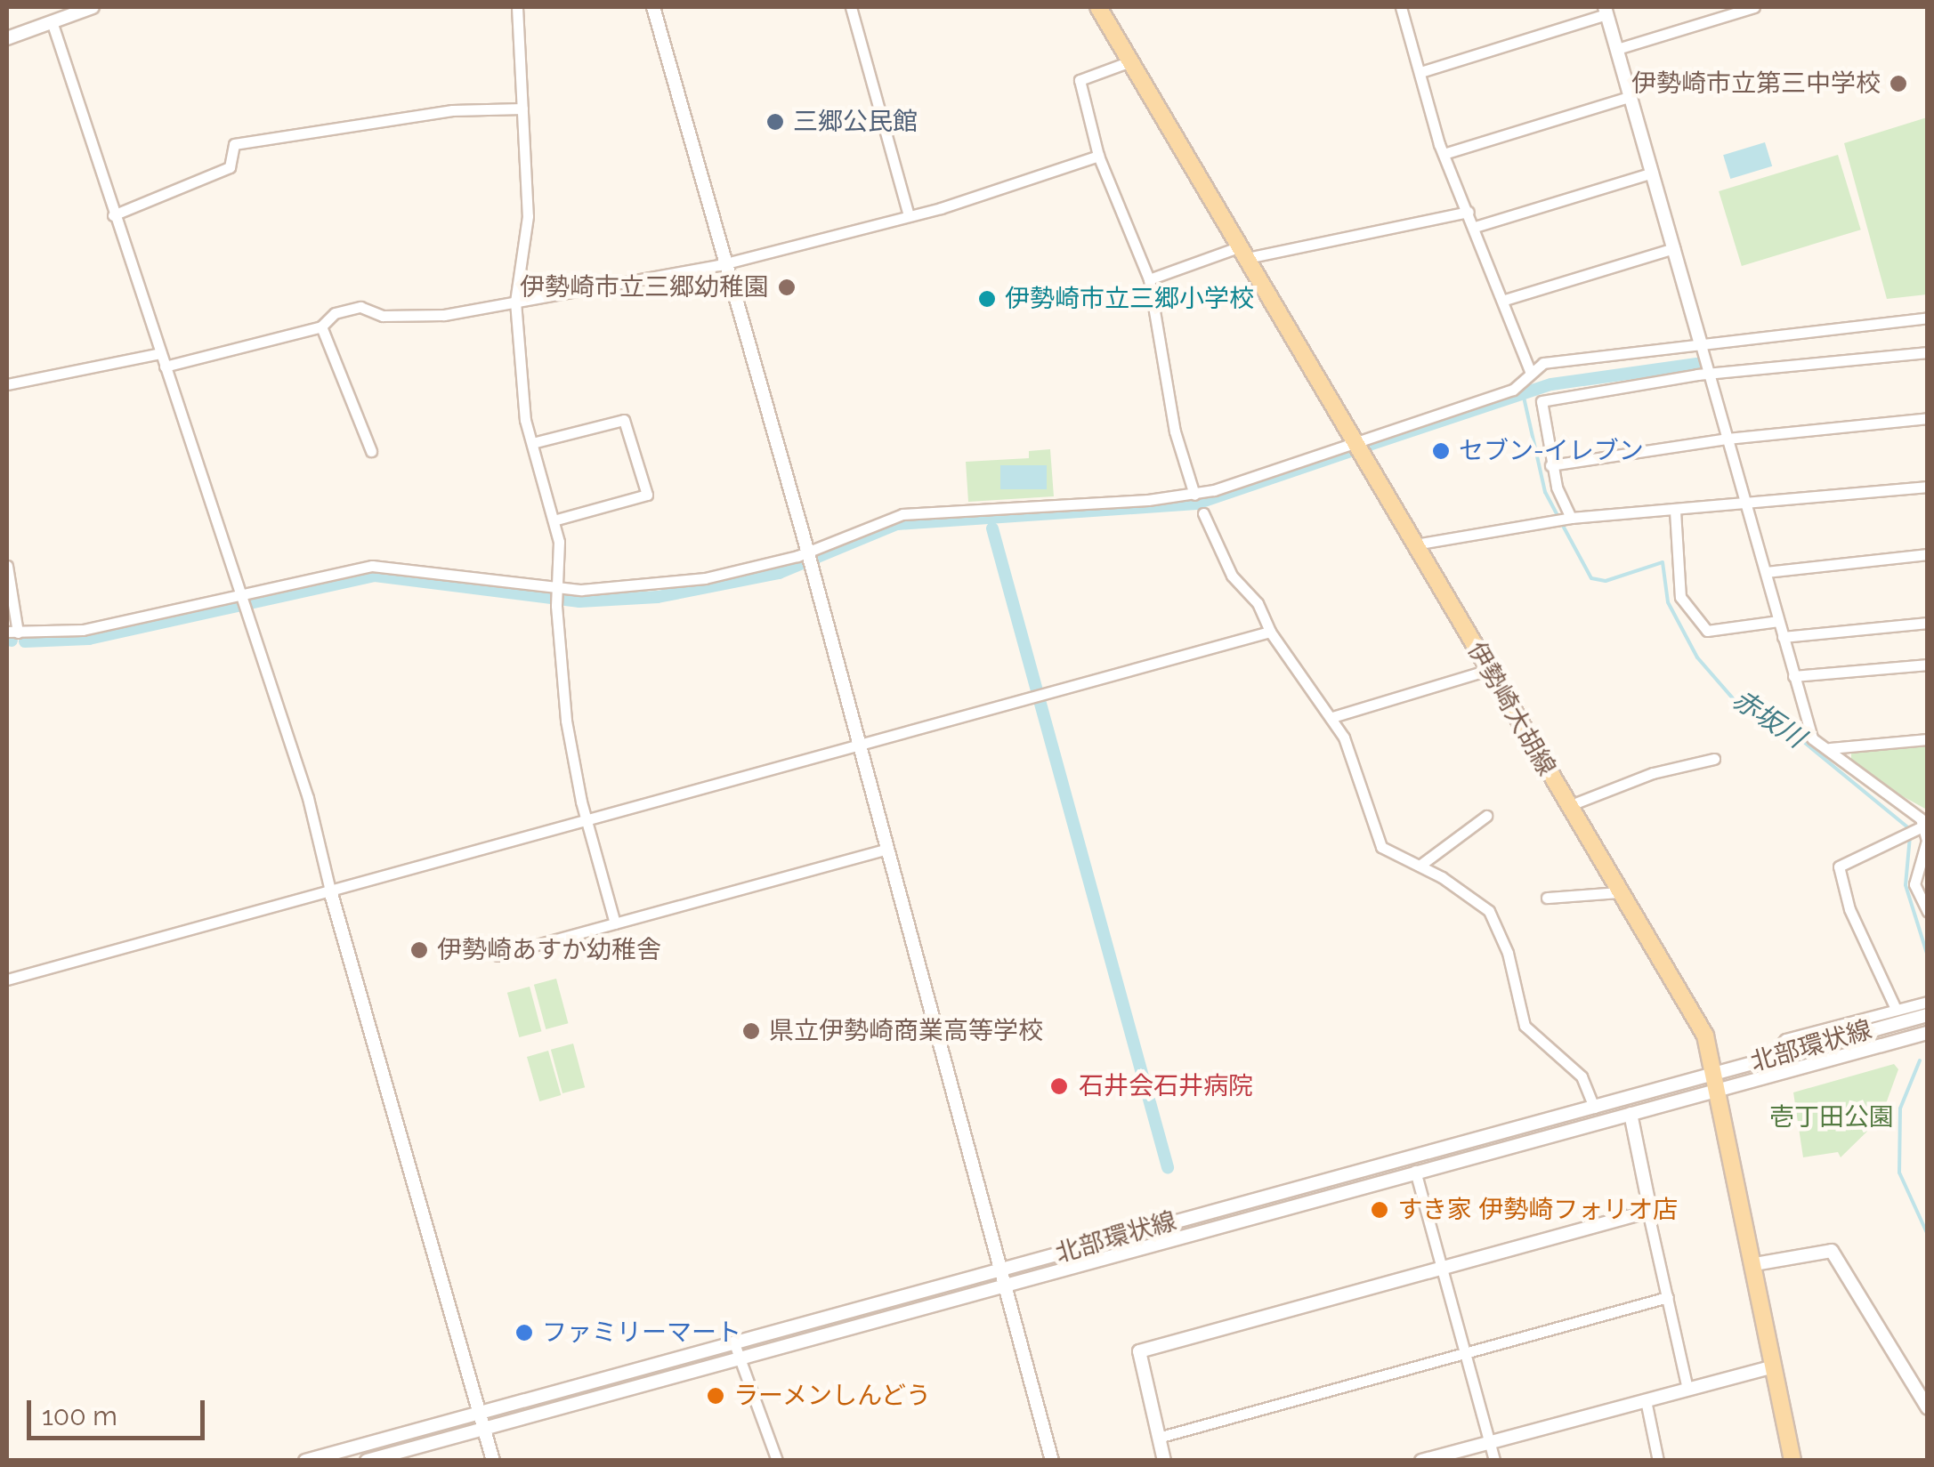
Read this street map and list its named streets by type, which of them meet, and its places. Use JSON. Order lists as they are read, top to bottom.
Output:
{
  "streets": {
    "main road": ["伊勢崎大胡線"],
    "street": ["北部環状線"]
  },
  "crossings": [
    ["伊勢崎大胡線", "北部環状線"]
  ],
  "water": ["赤坂川"],
  "parks": ["壱丁田公園"],
  "places": [
    "伊勢崎市立第三中学校",
    "三郷公民館",
    "伊勢崎市立三郷幼稚園",
    "伊勢崎市立三郷小学校",
    "セブン-イレブン",
    "伊勢崎あすか幼稚舎",
    "県立伊勢崎商業高等学校",
    "石井会石井病院",
    "すき家 伊勢崎フォリオ店",
    "ファミリーマート",
    "ラーメンしんどう"
  ],
  "scale_bar": "100 m"
}
